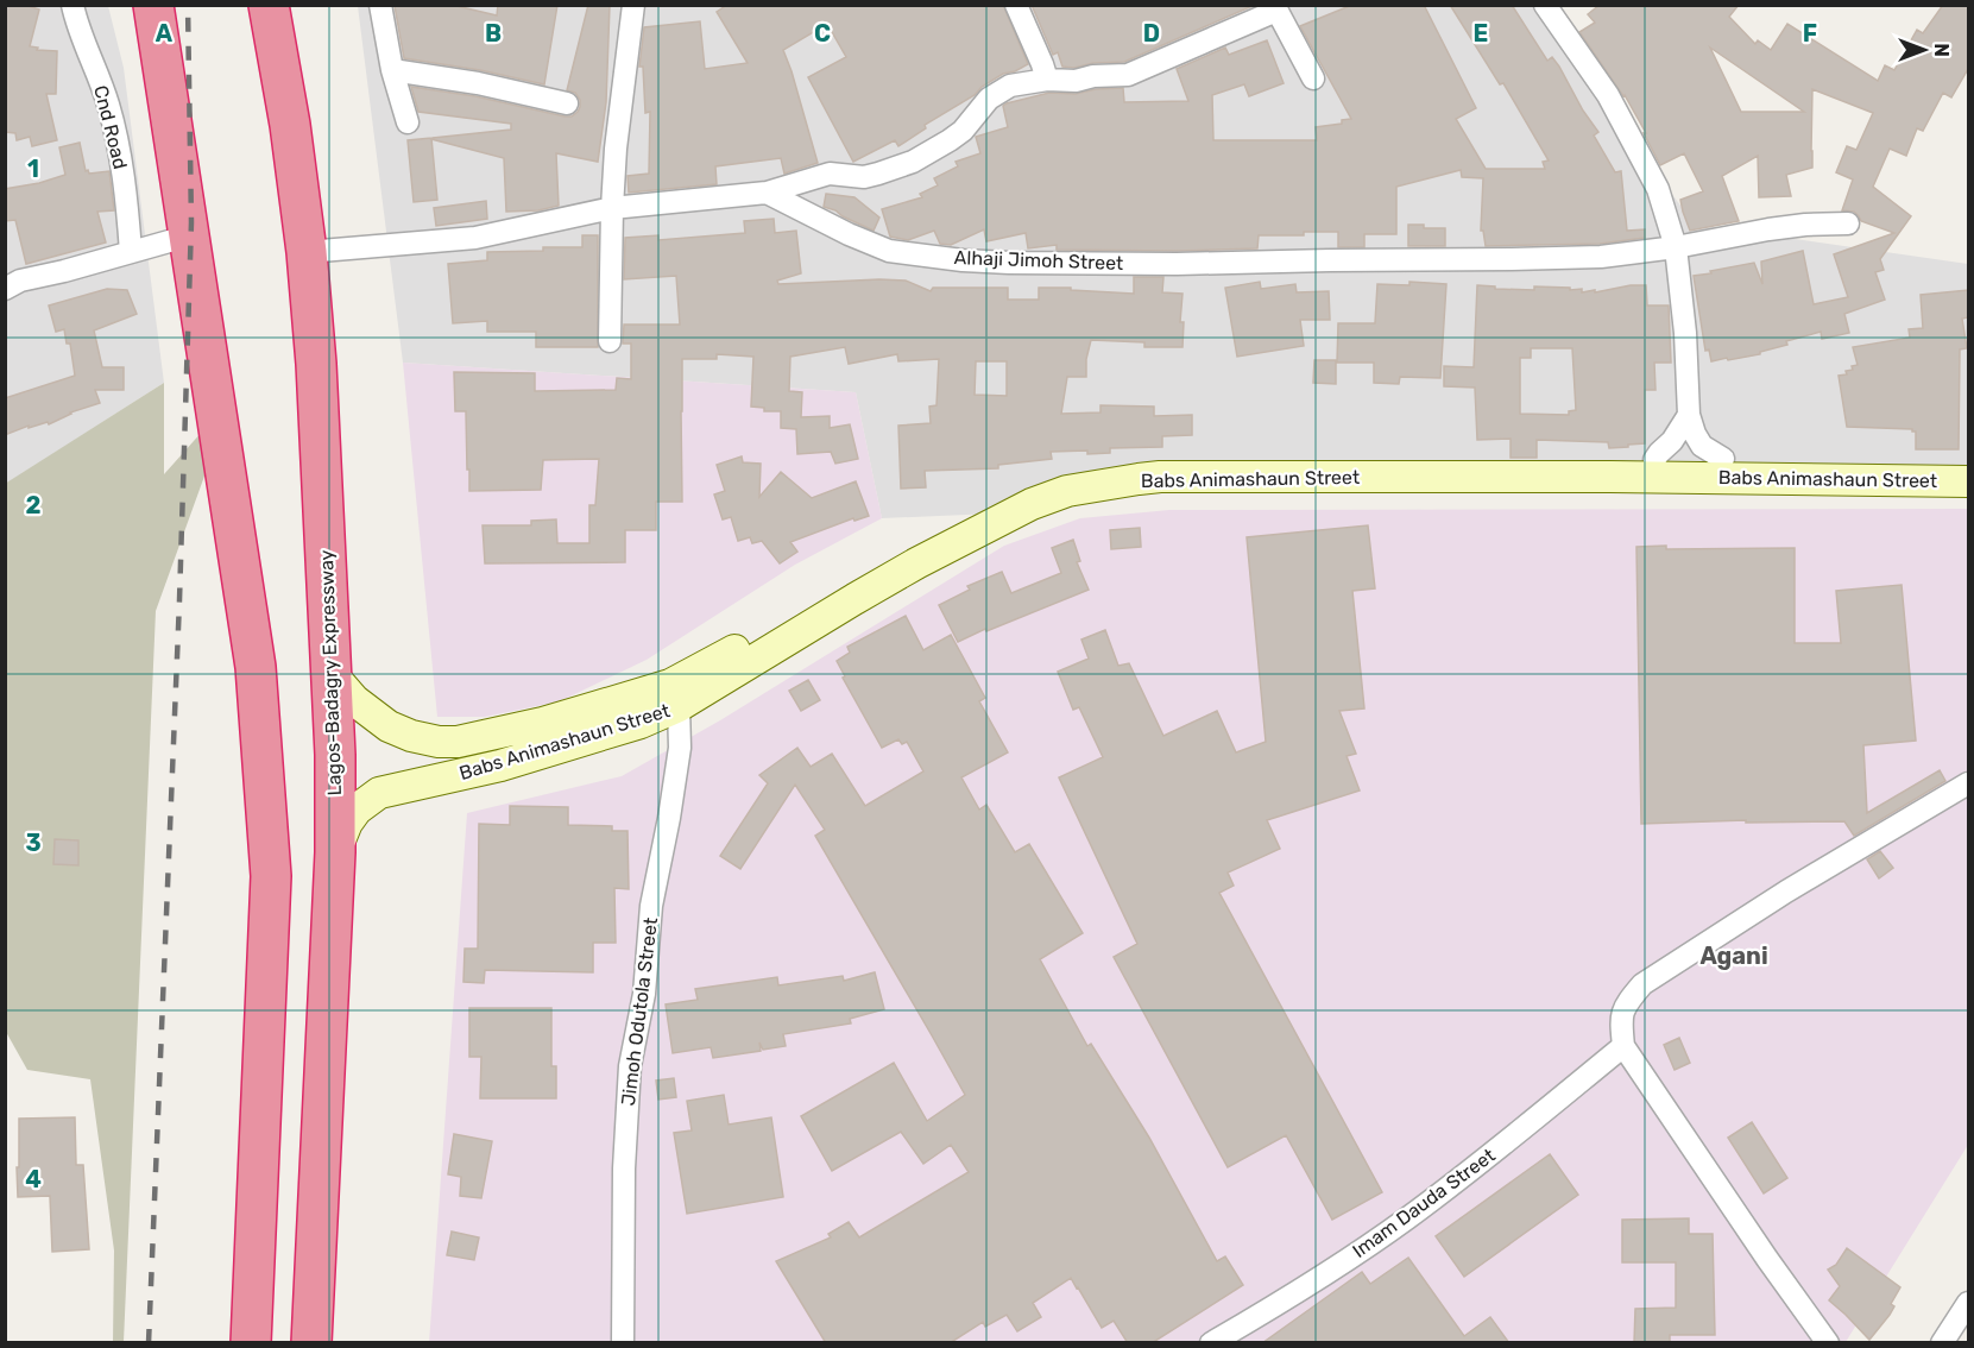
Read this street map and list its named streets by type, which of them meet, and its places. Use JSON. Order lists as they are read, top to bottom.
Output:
{
  "streets": {
    "highway": ["Lagos-Badagry Expressway"],
    "main road": ["Babs Animashaun Street"],
    "street": [
      "Cnd Road",
      "Alhaji Jimoh Street",
      "Jimoh Odutola Street",
      "Imam Dauda Street"
    ]
  },
  "crossings": [
    ["Babs Animashaun Street", "Lagos-Badagry Expressway"],
    ["Babs Animashaun Street", "Jimoh Odutola Street"]
  ],
  "districts": ["Agani"],
  "north": "right",
  "grid": {
    "columns": [
      "A",
      "B",
      "C",
      "D",
      "E",
      "F"
    ],
    "rows": [
      "1",
      "2",
      "3",
      "4"
    ]
  }
}
